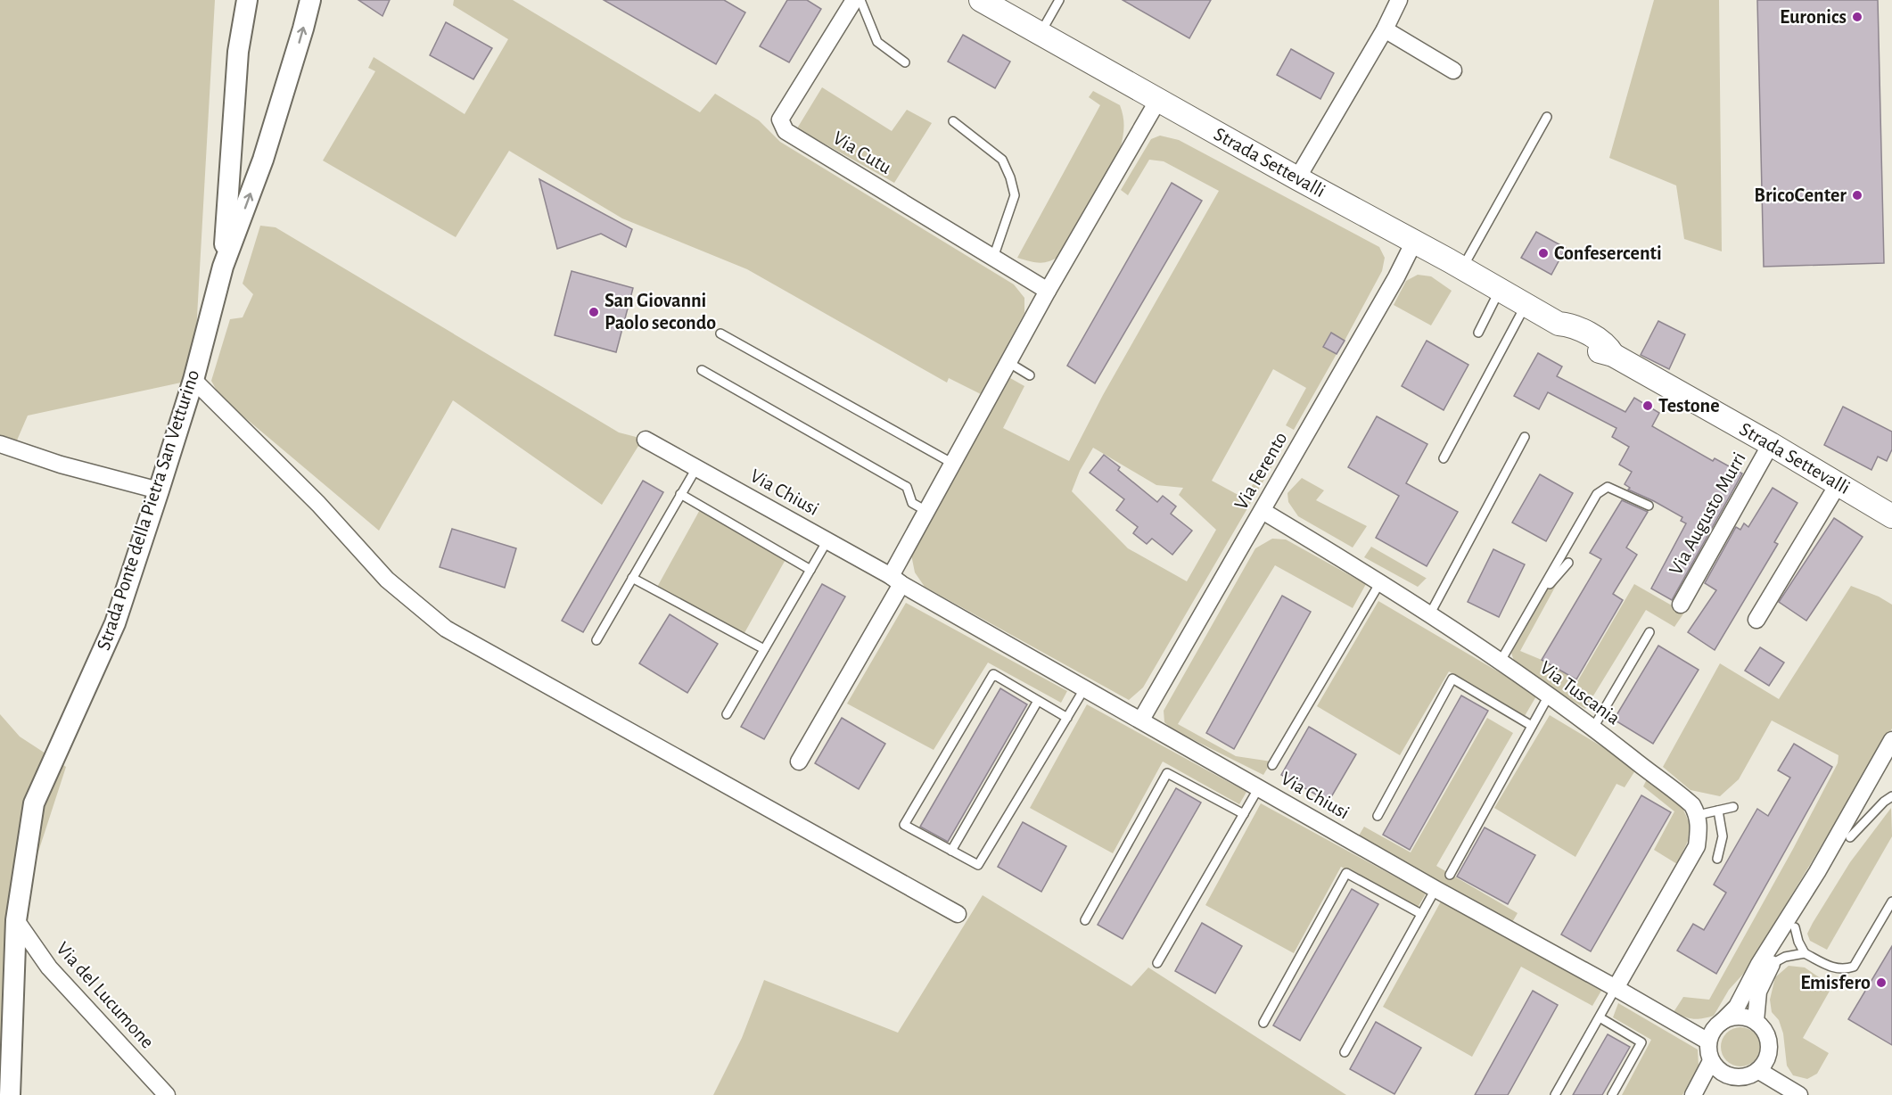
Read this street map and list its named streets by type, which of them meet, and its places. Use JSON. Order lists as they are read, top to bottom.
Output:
{
  "streets": {
    "main road": ["Strada Settevalli"],
    "street": [
      "Via Cutu",
      "Via Ferento",
      "Via Chiusi",
      "Strada Ponte della Pietra San Vetturino",
      "Via Augusto Murri",
      "Via Tuscania",
      "Via del Lucumone"
    ]
  },
  "crossings": [
    ["Strada Settevalli", "Via Ferento"],
    ["Strada Settevalli", "Via Augusto Murri"],
    ["Via Ferento", "Via Chiusi"],
    ["Via Ferento", "Via Tuscania"],
    ["Strada Ponte della Pietra San Vetturino", "Via del Lucumone"]
  ],
  "places": [
    "Euronics",
    "BricoCenter",
    "Confesercenti",
    "San Giovanni Paolo secondo",
    "Testone",
    "Emisfero"
  ]
}
